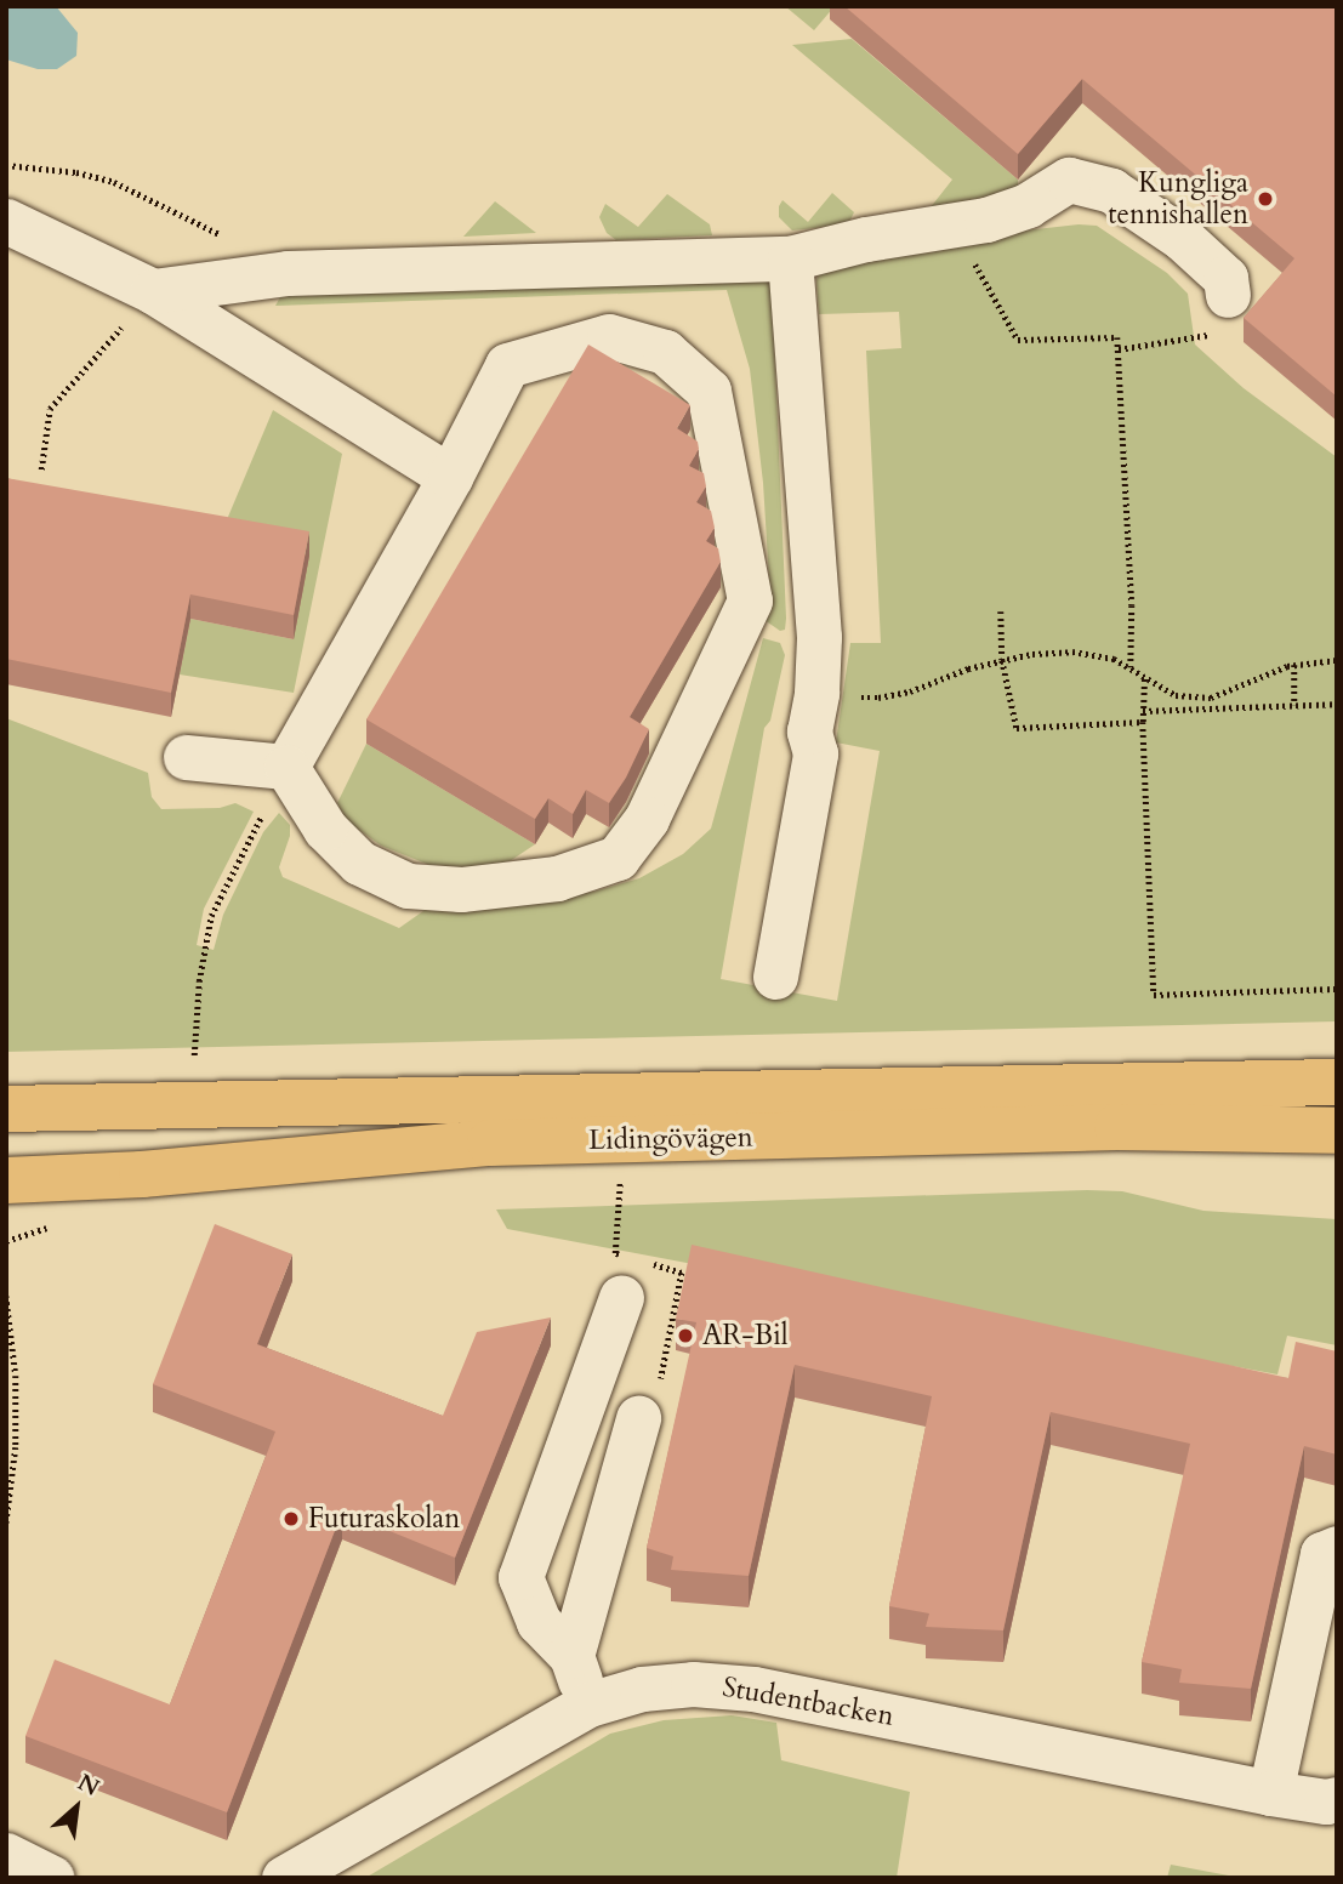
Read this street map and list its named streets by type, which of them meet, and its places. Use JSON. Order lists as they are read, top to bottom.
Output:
{
  "streets": {
    "main road": ["Lidingövägen"],
    "street": ["Studentbacken"]
  },
  "places": ["Kungliga tennishallen", "AR-Bil", "Futuraskolan"],
  "north": "top right"
}
